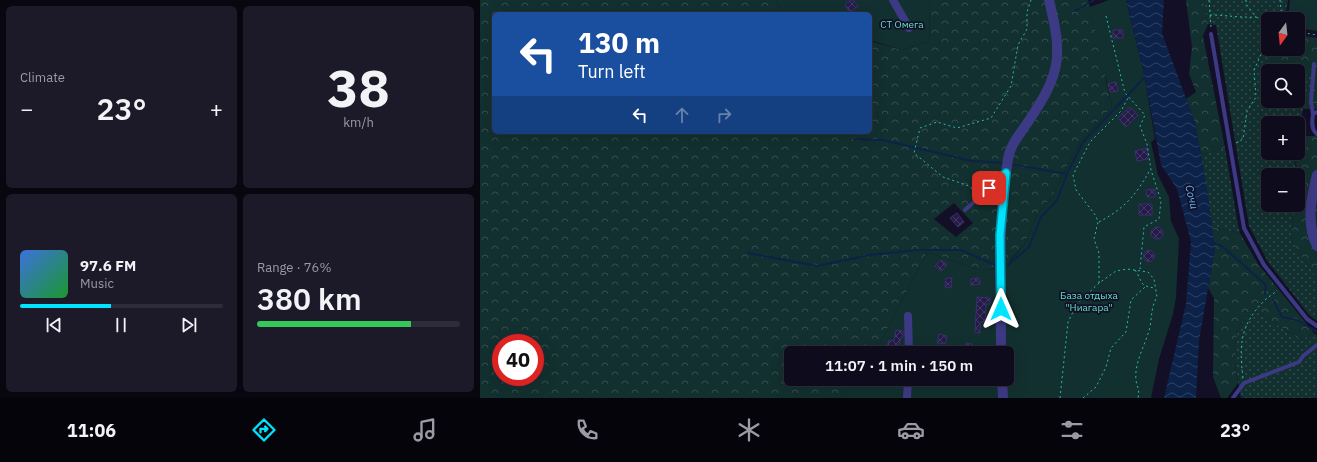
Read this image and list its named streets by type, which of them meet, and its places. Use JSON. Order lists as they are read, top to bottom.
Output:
{
  "water": ["Сочи"],
  "parks": ["СТ Омега", "База отдыха \"Ниагара\""],
  "north": "bottom",
  "page": {
    "tile": [
      "Climate",
      ["38", "km/h"],
      ["Range · 76%", "380 km"]
    ],
    "map_buttons": ["+", "−"],
    "turn": ["130 m", "Turn left"],
    "heat": ["−", "23°", "+"],
    "song": ["97.6 FM", "Music"],
    "limit": "40",
    "trip": "11:07 · 1 min · 150 m",
    "tabs": ["11:06", "23°"]
  }
}
